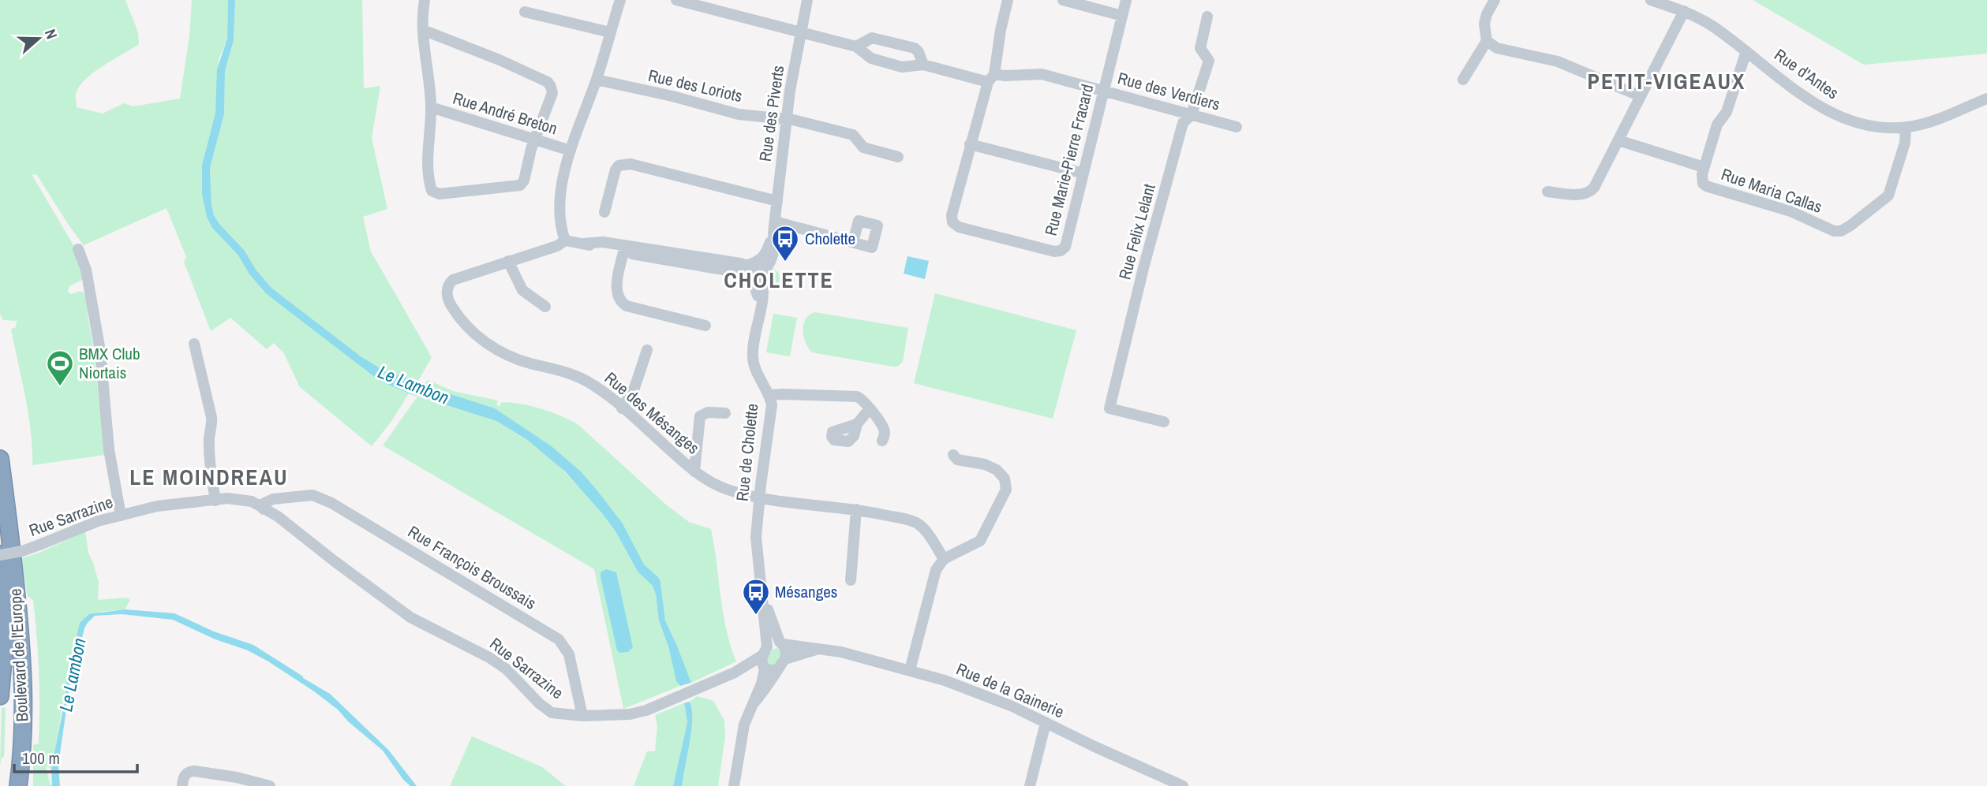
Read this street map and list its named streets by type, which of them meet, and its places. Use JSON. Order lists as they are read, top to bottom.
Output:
{
  "streets": {
    "highway": ["Boulevard de l'Europe"],
    "street": [
      "Rue d'Antes",
      "Rue des Loriots",
      "Rue des Verdiers",
      "Rue André Breton",
      "Rue des Piverts",
      "Rue Marie-Pierre Fracard",
      "Rue Maria Callas",
      "Rue Felix Lelant",
      "Rue des Mésanges",
      "Rue de Cholette",
      "Rue Sarrazine",
      "Rue François Broussais",
      "Rue de la Gainerie"
    ]
  },
  "crossings": [
    ["Rue d'Antes", "Rue Maria Callas"],
    ["Rue des Loriots", "Rue des Piverts"],
    ["Rue des Verdiers", "Rue des Piverts"],
    ["Rue des Verdiers", "Rue Marie-Pierre Fracard"],
    ["Rue des Verdiers", "Rue Felix Lelant"],
    ["Rue des Piverts", "Rue de Cholette"],
    ["Rue des Mésanges", "Rue de Cholette"],
    ["Rue de Cholette", "Rue Sarrazine"],
    ["Rue de Cholette", "Rue de la Gainerie"],
    ["Rue Sarrazine", "Rue François Broussais"],
    ["Rue Sarrazine", "Rue de la Gainerie"]
  ],
  "districts": ["PETIT-VIGEAUX", "CHOLETTE", "LE MOINDREAU"],
  "water": ["Le Lambon"],
  "places": {
    "bus stop": ["Cholette", "Mésanges"],
    "sports": ["BMX Club Niortais"]
  },
  "scale_bar": "100 m",
  "north": "right"
}
